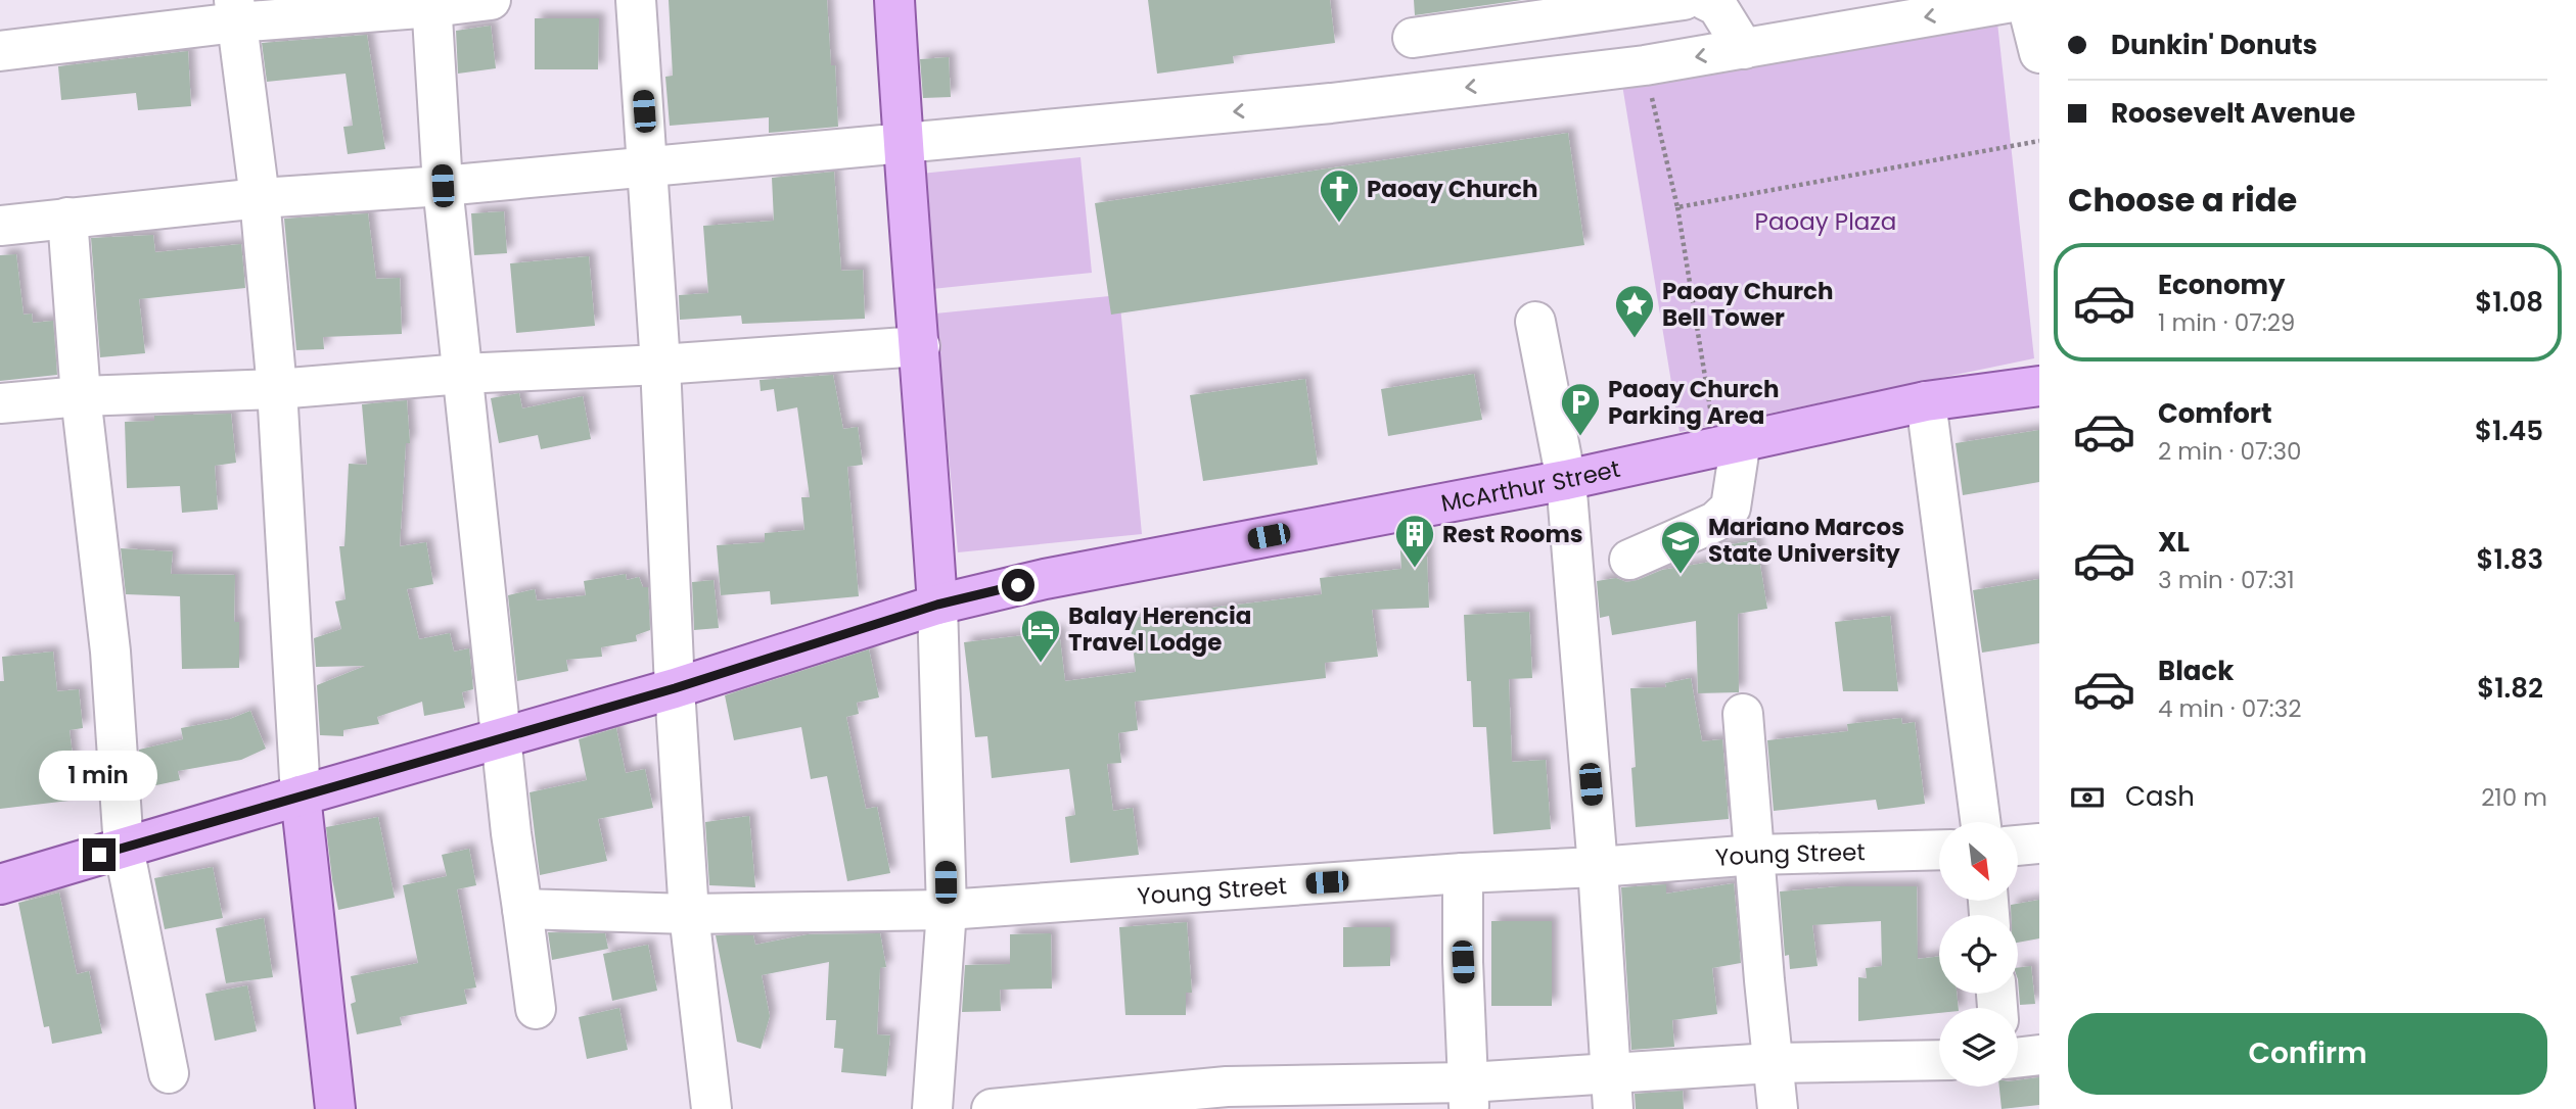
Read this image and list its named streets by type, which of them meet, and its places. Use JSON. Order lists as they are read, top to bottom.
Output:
{
  "streets": {
    "main road": ["McArthur Street"],
    "street": ["Young Street"]
  },
  "parks": ["Paoay Plaza"],
  "places": {
    "church": ["Paoay Church"],
    "place": ["Paoay Church Bell Tower"],
    "parking": ["Paoay Church Parking Area"],
    "building": ["Rest Rooms"],
    "school or university": ["Mariano Marcos State University"],
    "hotel": ["Balay Herencia Travel Lodge"]
  },
  "north": "bottom right",
  "page": {
    "banner": ["Dunkin' Donuts", "Roosevelt Avenue"],
    "heading": "Choose a ride",
    "list": [
      {
        "name": "Economy",
        "note": "1 min · 07:29",
        "value": "$1.08"
      },
      {
        "name": "Comfort",
        "note": "2 min · 07:30",
        "value": "$1.45"
      },
      {
        "name": "XL",
        "note": "3 min · 07:31",
        "value": "$1.83"
      },
      {
        "name": "Black",
        "note": "4 min · 07:32",
        "value": "$1.82"
      }
    ],
    "bubble": "1 min",
    "pay": ["Cash", "210 m"],
    "buttons": "Confirm"
  }
}
